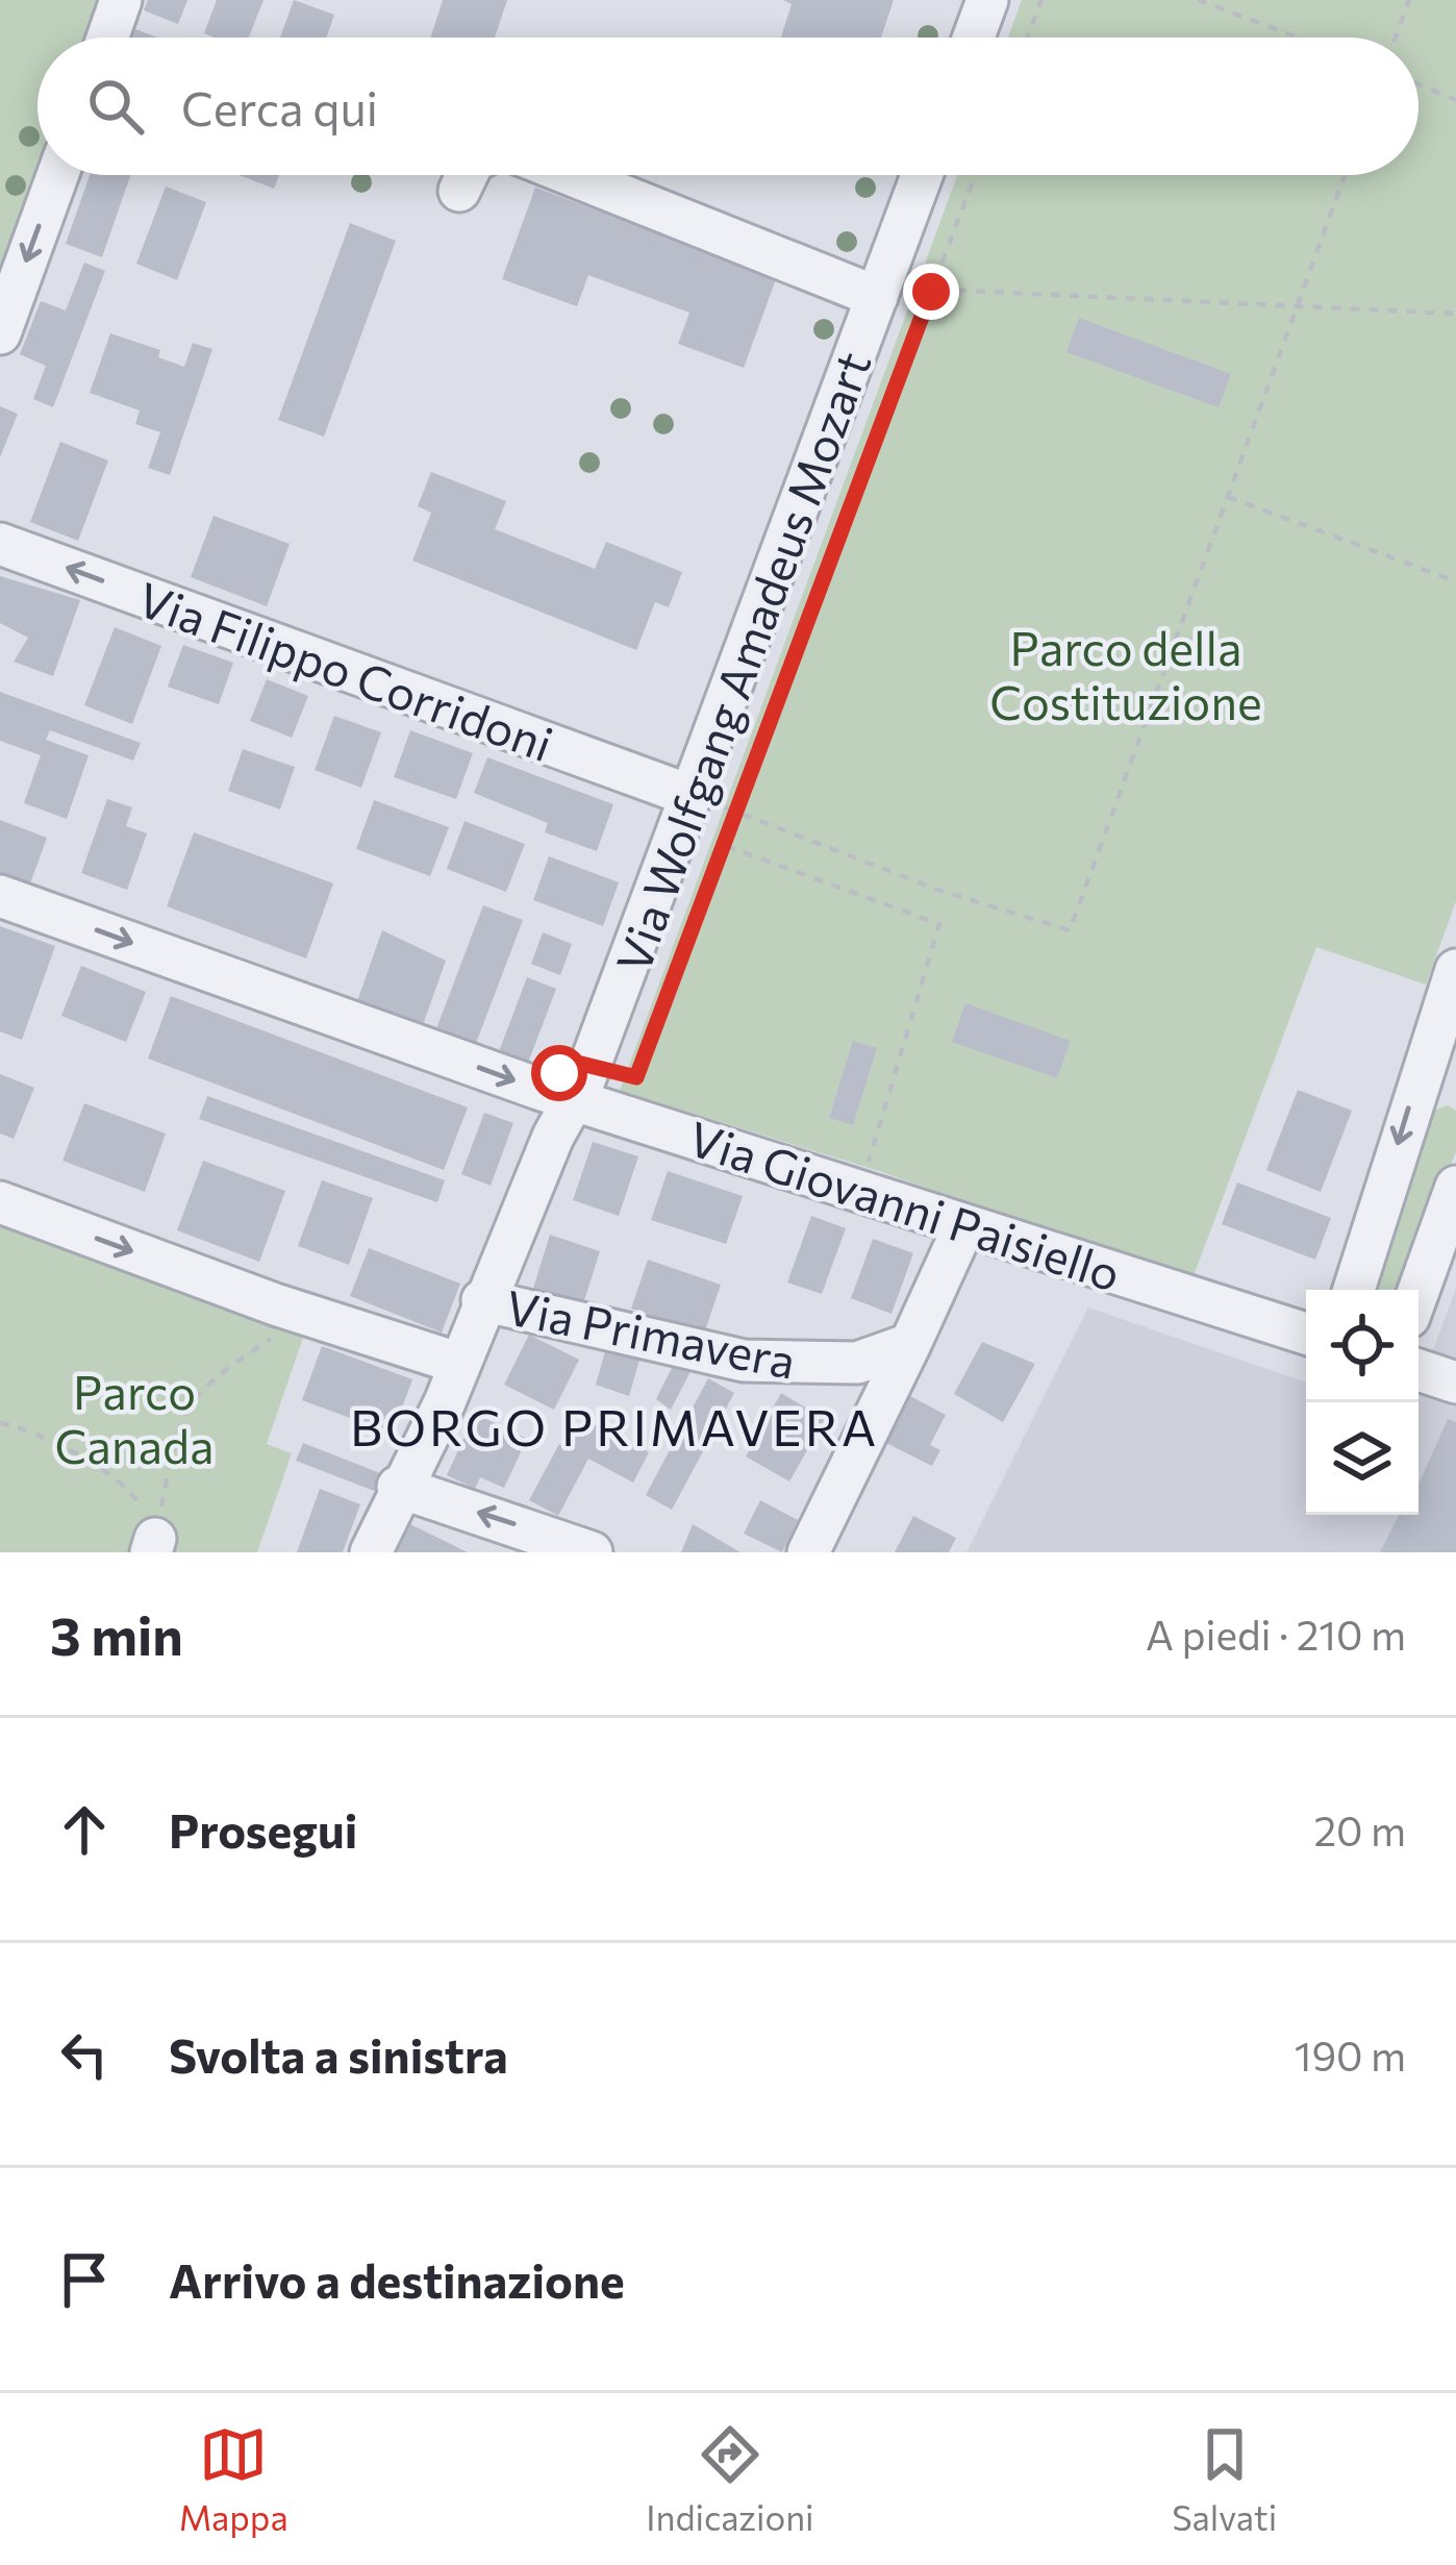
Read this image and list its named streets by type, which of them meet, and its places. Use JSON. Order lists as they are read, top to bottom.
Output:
{
  "streets": {
    "street": [
      "Via Wolfgang Amadeus Mozart",
      "Via Filippo Corridoni",
      "Via Giovanni Paisiello",
      "Via Primavera"
    ]
  },
  "crossings": [
    ["Via Wolfgang Amadeus Mozart", "Via Filippo Corridoni"],
    ["Via Wolfgang Amadeus Mozart", "Via Giovanni Paisiello"],
    ["Via Wolfgang Amadeus Mozart", "Via Primavera"]
  ],
  "one_way": ["Via Filippo Corridoni"],
  "districts": ["BORGO PRIMAVERA"],
  "parks": ["Parco della Costituzione", "Parco Canada"],
  "page": {
    "search": "Cerca qui",
    "heading": ["3 min", "A piedi · 210 m"],
    "list": [
      ["Prosegui", "20 m"],
      ["Svolta a sinistra", "190 m"],
      "Arrivo a destinazione"
    ],
    "nav": ["Mappa", "Indicazioni", "Salvati"]
  }
}
